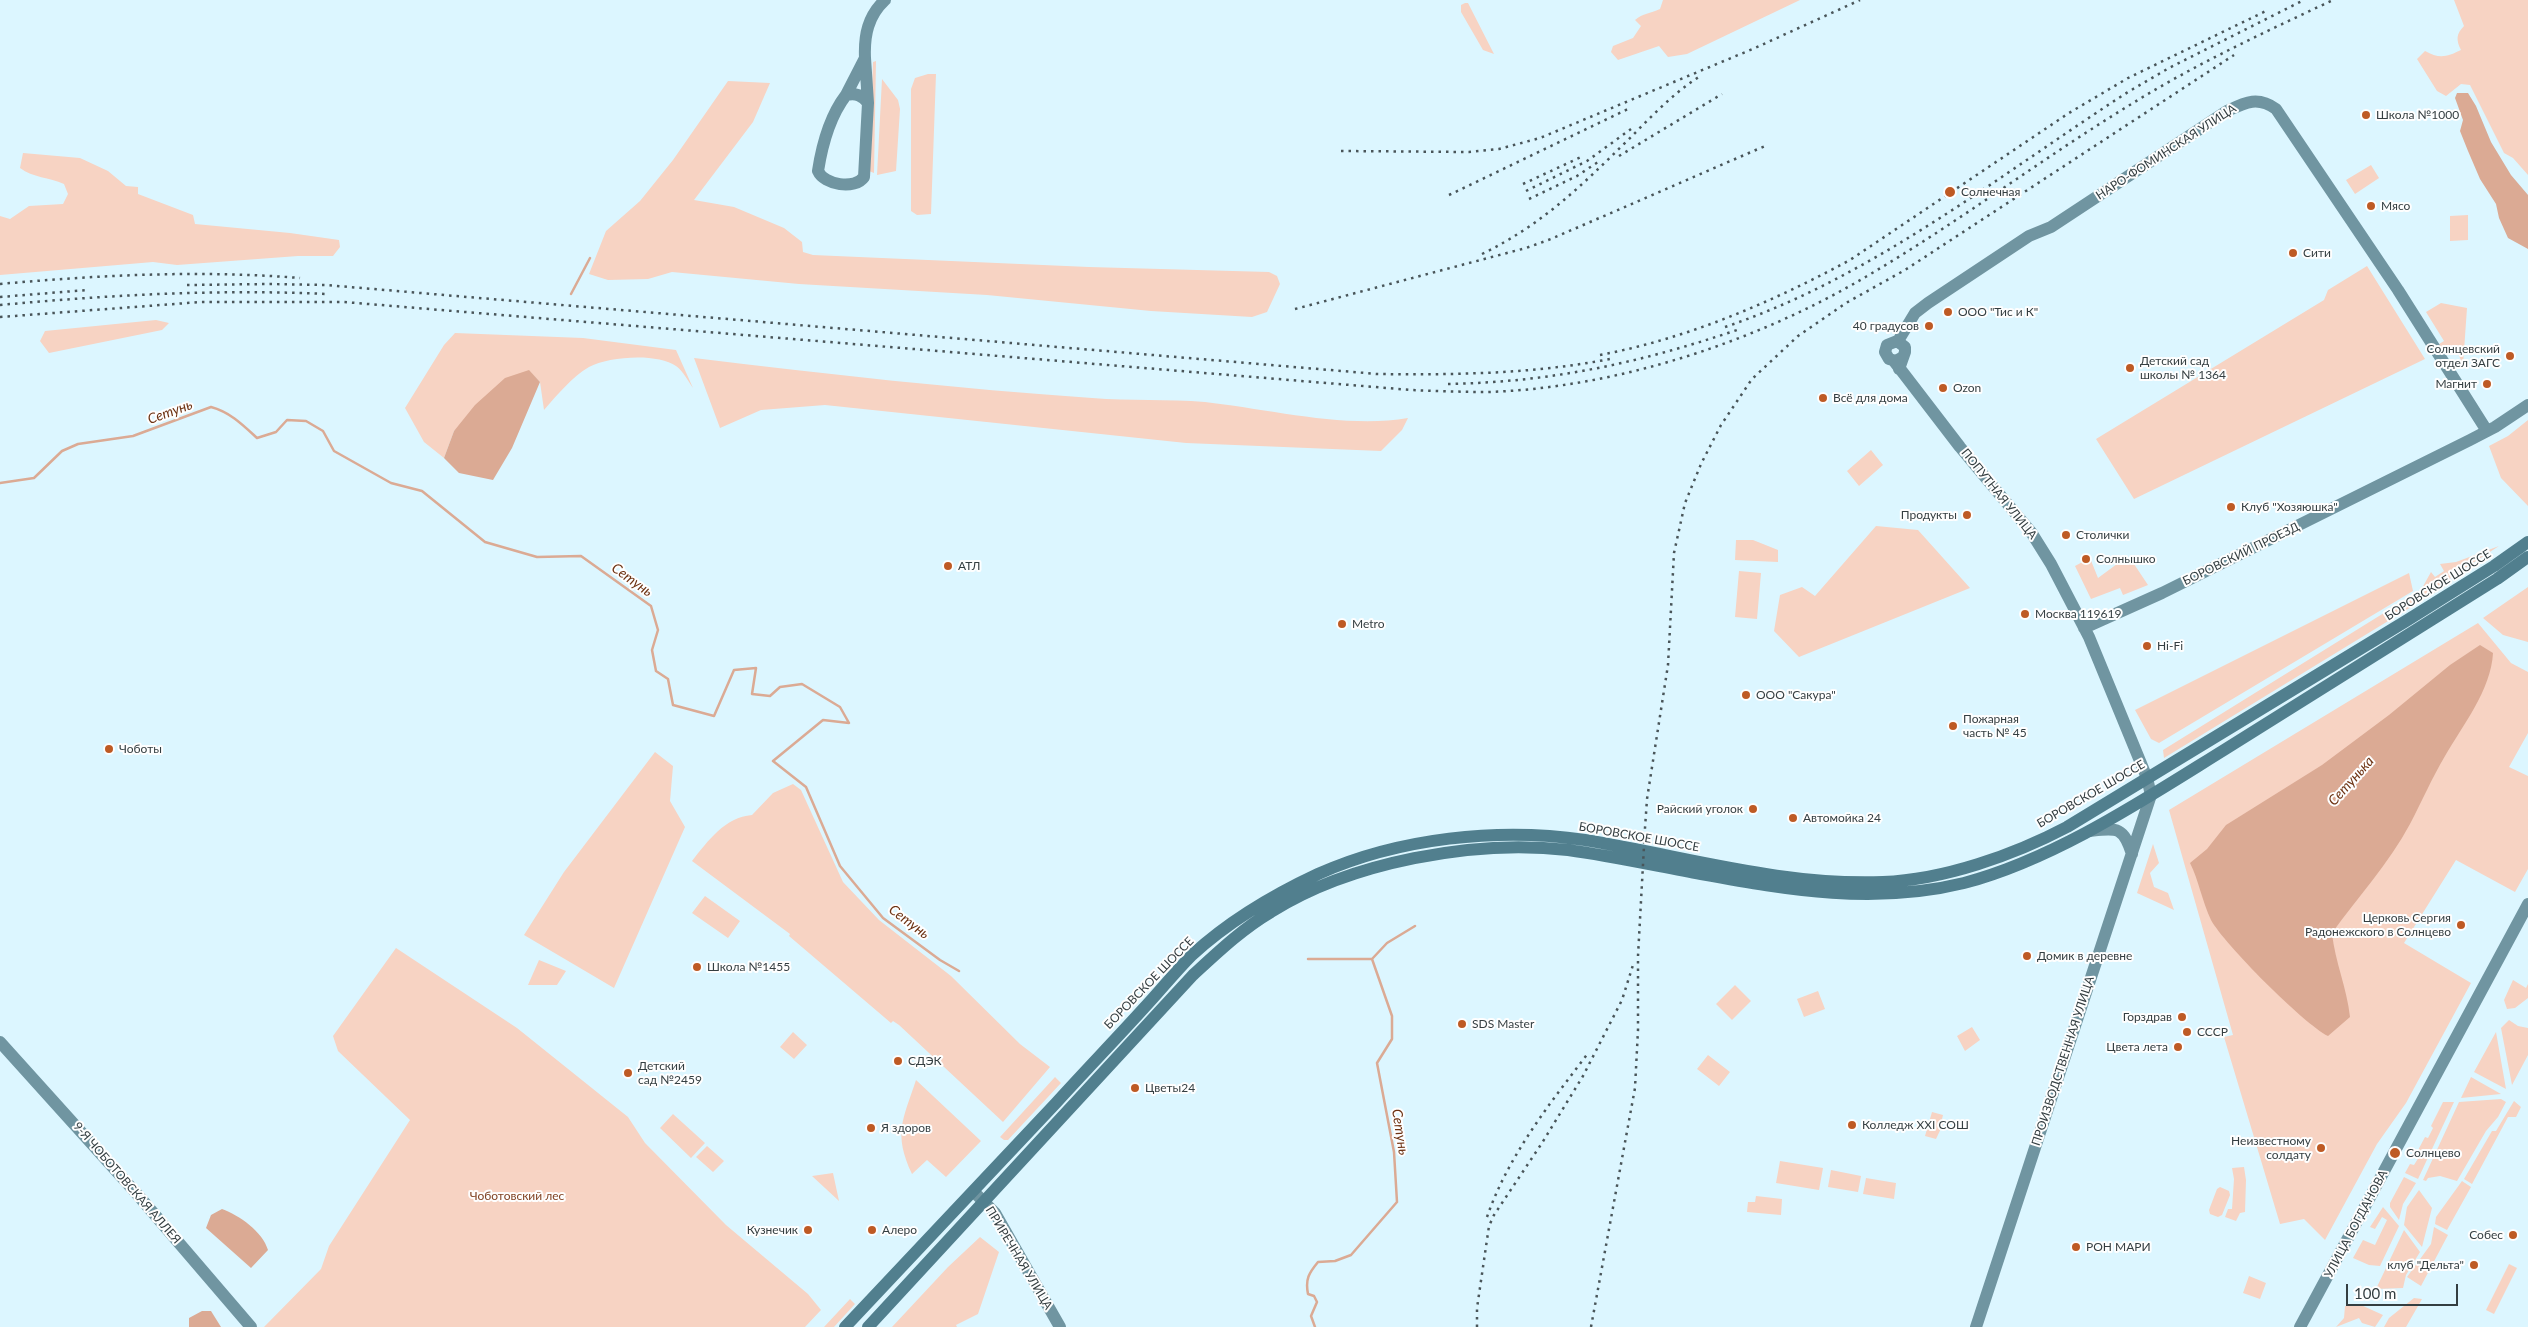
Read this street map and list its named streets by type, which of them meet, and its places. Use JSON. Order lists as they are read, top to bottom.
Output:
{
  "streets": {
    "main road": ["БОРОВСКОЕ ШОССЕ"],
    "street": [
      "НАРО-ФОМИНСКАЯ УЛИЦА",
      "ПОПУТНАЯ УЛИЦА",
      "БОРОВСКИЙ ПРОЕЗД",
      "ПРОИЗВОДСТВЕННАЯ УЛИЦА",
      "9-Я ЧОБОТОВСКАЯ АЛЛЕЯ",
      "УЛИЦА БОГДАНОВА",
      "ПРИРЕЧНАЯ УЛИЦА"
    ]
  },
  "crossings": [
    ["НАРО-ФОМИНСКАЯ УЛИЦА", "ПОПУТНАЯ УЛИЦА"],
    ["НАРО-ФОМИНСКАЯ УЛИЦА", "БОРОВСКИЙ ПРОЕЗД"],
    ["ПОПУТНАЯ УЛИЦА", "БОРОВСКИЙ ПРОЕЗД"],
    ["ПОПУТНАЯ УЛИЦА", "БОРОВСКОЕ ШОССЕ"],
    ["ПОПУТНАЯ УЛИЦА", "ПРОИЗВОДСТВЕННАЯ УЛИЦА"],
    ["БОРОВСКОЕ ШОССЕ", "ПРОИЗВОДСТВЕННАЯ УЛИЦА"],
    ["БОРОВСКОЕ ШОССЕ", "ПРИРЕЧНАЯ УЛИЦА"]
  ],
  "water": ["Сетунь", "Сетунька"],
  "parks": ["Чоботовский лес"],
  "places": [
    "Школа №1000",
    "Солнечная",
    "Мясо",
    "Сити",
    "ООО \"Тис и К\"",
    "40 градусов",
    "Солнцевский отдел ЗАГС",
    "Детский сад школы № 1364",
    "Магнит",
    "Ozon",
    "Всё для дома",
    "Клуб \"Хозяюшка\"",
    "Продукты",
    "Столички",
    "Солнышко",
    "АТЛ",
    "Москва 119619",
    "Metro",
    "Hi-Fi",
    "ООО \"Сакура\"",
    "Пожарная часть № 45",
    "Чоботы",
    "Райский уголок",
    "Автомойка 24",
    "Церковь Сергия Радонежского в Солнцево",
    "Домик в деревне",
    "Школа №1455",
    "Горздрав",
    "SDS Master",
    "СССР",
    "Цвета лета",
    "СДЭК",
    "Детский сад №2459",
    "Цветы24",
    "Колледж XXI СОШ",
    "Я здоров",
    "Неизвестному солдату",
    "Солнцево",
    "Кузнечик",
    "Алеро",
    "Собес",
    "РОН МАРИ",
    "клуб \"Дельта\""
  ],
  "scale_bar": "100 m"
}
